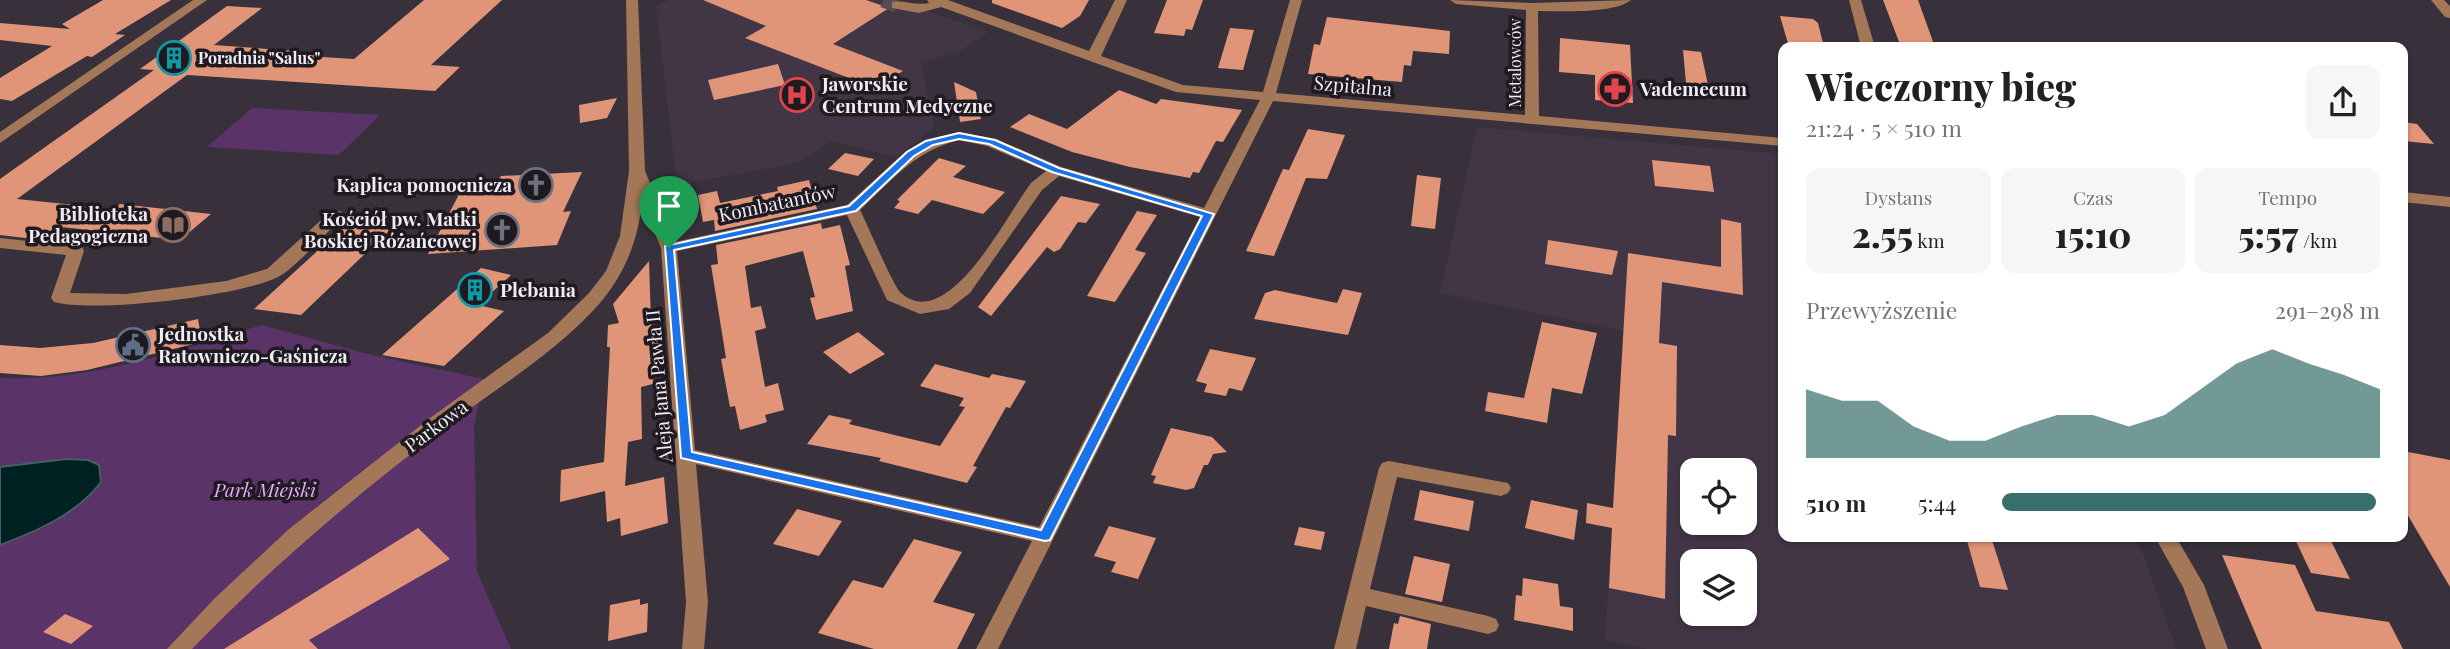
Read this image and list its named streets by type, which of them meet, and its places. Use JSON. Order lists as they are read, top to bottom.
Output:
{
  "streets": {
    "street": [
      "Metalowców",
      "Szpitalna",
      "Kombatantów",
      "Aleja Jana Pawła II",
      "Parkowa"
    ]
  },
  "crossings": [
    ["Metalowców", "Szpitalna"],
    ["Kombatantów", "Aleja Jana Pawła II"],
    ["Aleja Jana Pawła II", "Parkowa"]
  ],
  "parks": ["Park Miejski"],
  "places": {
    "building": ["Poradnia \"Salus\"", "Plebania"],
    "pharmacy": ["Vademecum"],
    "hospital": ["Jaworskie Centrum Medyczne"],
    "church": ["Kaplica pomocnicza", "Kościół pw. Matki Boskiej Różańcowej"],
    "library": ["Biblioteka Pedagogiczna"],
    "public building": ["Jednostka Ratowniczo-Gaśnicza"]
  },
  "page": {
    "heading": ["Wieczorny bieg", "21:24 · 5 × 510 m"],
    "stats": [
      ["Dystans", "2.55 km"],
      ["Czas", "15:10"],
      ["Tempo", "5:57 /km"]
    ],
    "chart": ["Przewyższenie", "291–298 m"],
    "list": [
      {
        "name": "510 m",
        "note": "5:44"
      }
    ]
  }
}
